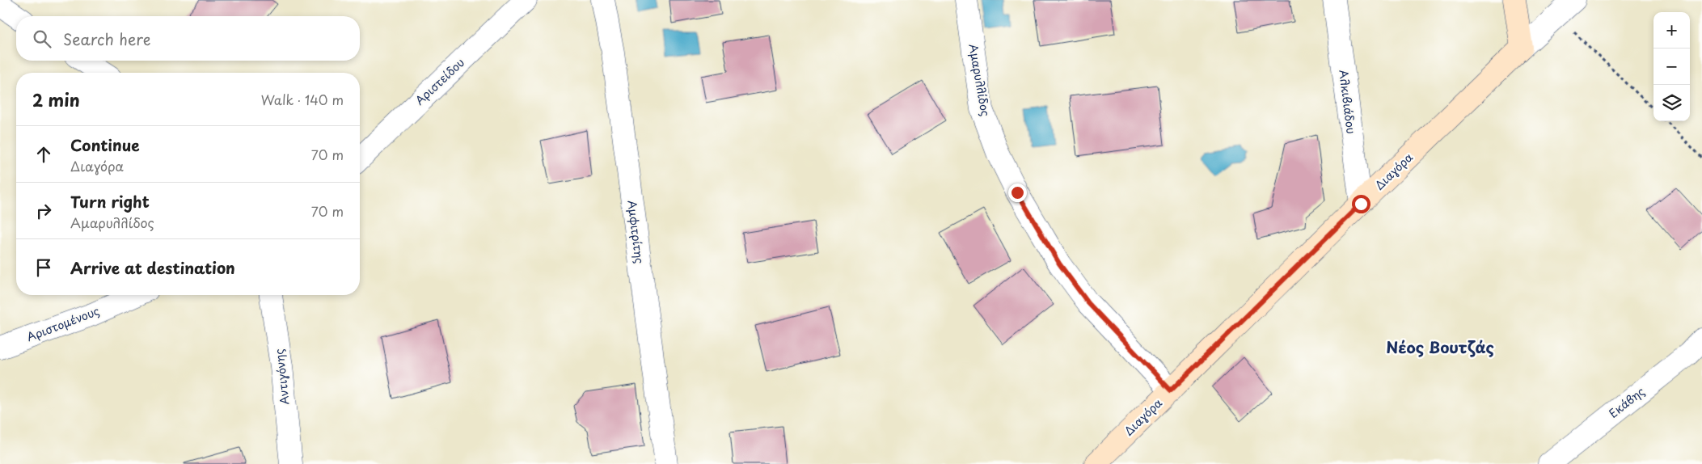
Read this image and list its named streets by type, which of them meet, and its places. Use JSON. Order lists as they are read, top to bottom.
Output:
{
  "streets": {
    "street": [
      "Αμαρυλλίδος",
      "Αριστείδου",
      "Αλκιβιάδου",
      "Διαγόρα",
      "Αμφιτρίτης",
      "Αριστομένους",
      "Αντιγόνης",
      "Εκάβης"
    ]
  },
  "crossings": [
    ["Αμαρυλλίδος", "Διαγόρα"],
    ["Αλκιβιάδου", "Διαγόρα"]
  ],
  "districts": ["Νέος Βουτζάς"],
  "page": {
    "map_buttons": ["+", "−"],
    "search": "Search here",
    "heading": ["2 min", "Walk · 140 m"],
    "list": [
      ["Continue", "Διαγόρα", "70 m"],
      ["Turn right", "Αμαρυλλίδος", "70 m"],
      "Arrive at destination"
    ]
  }
}
